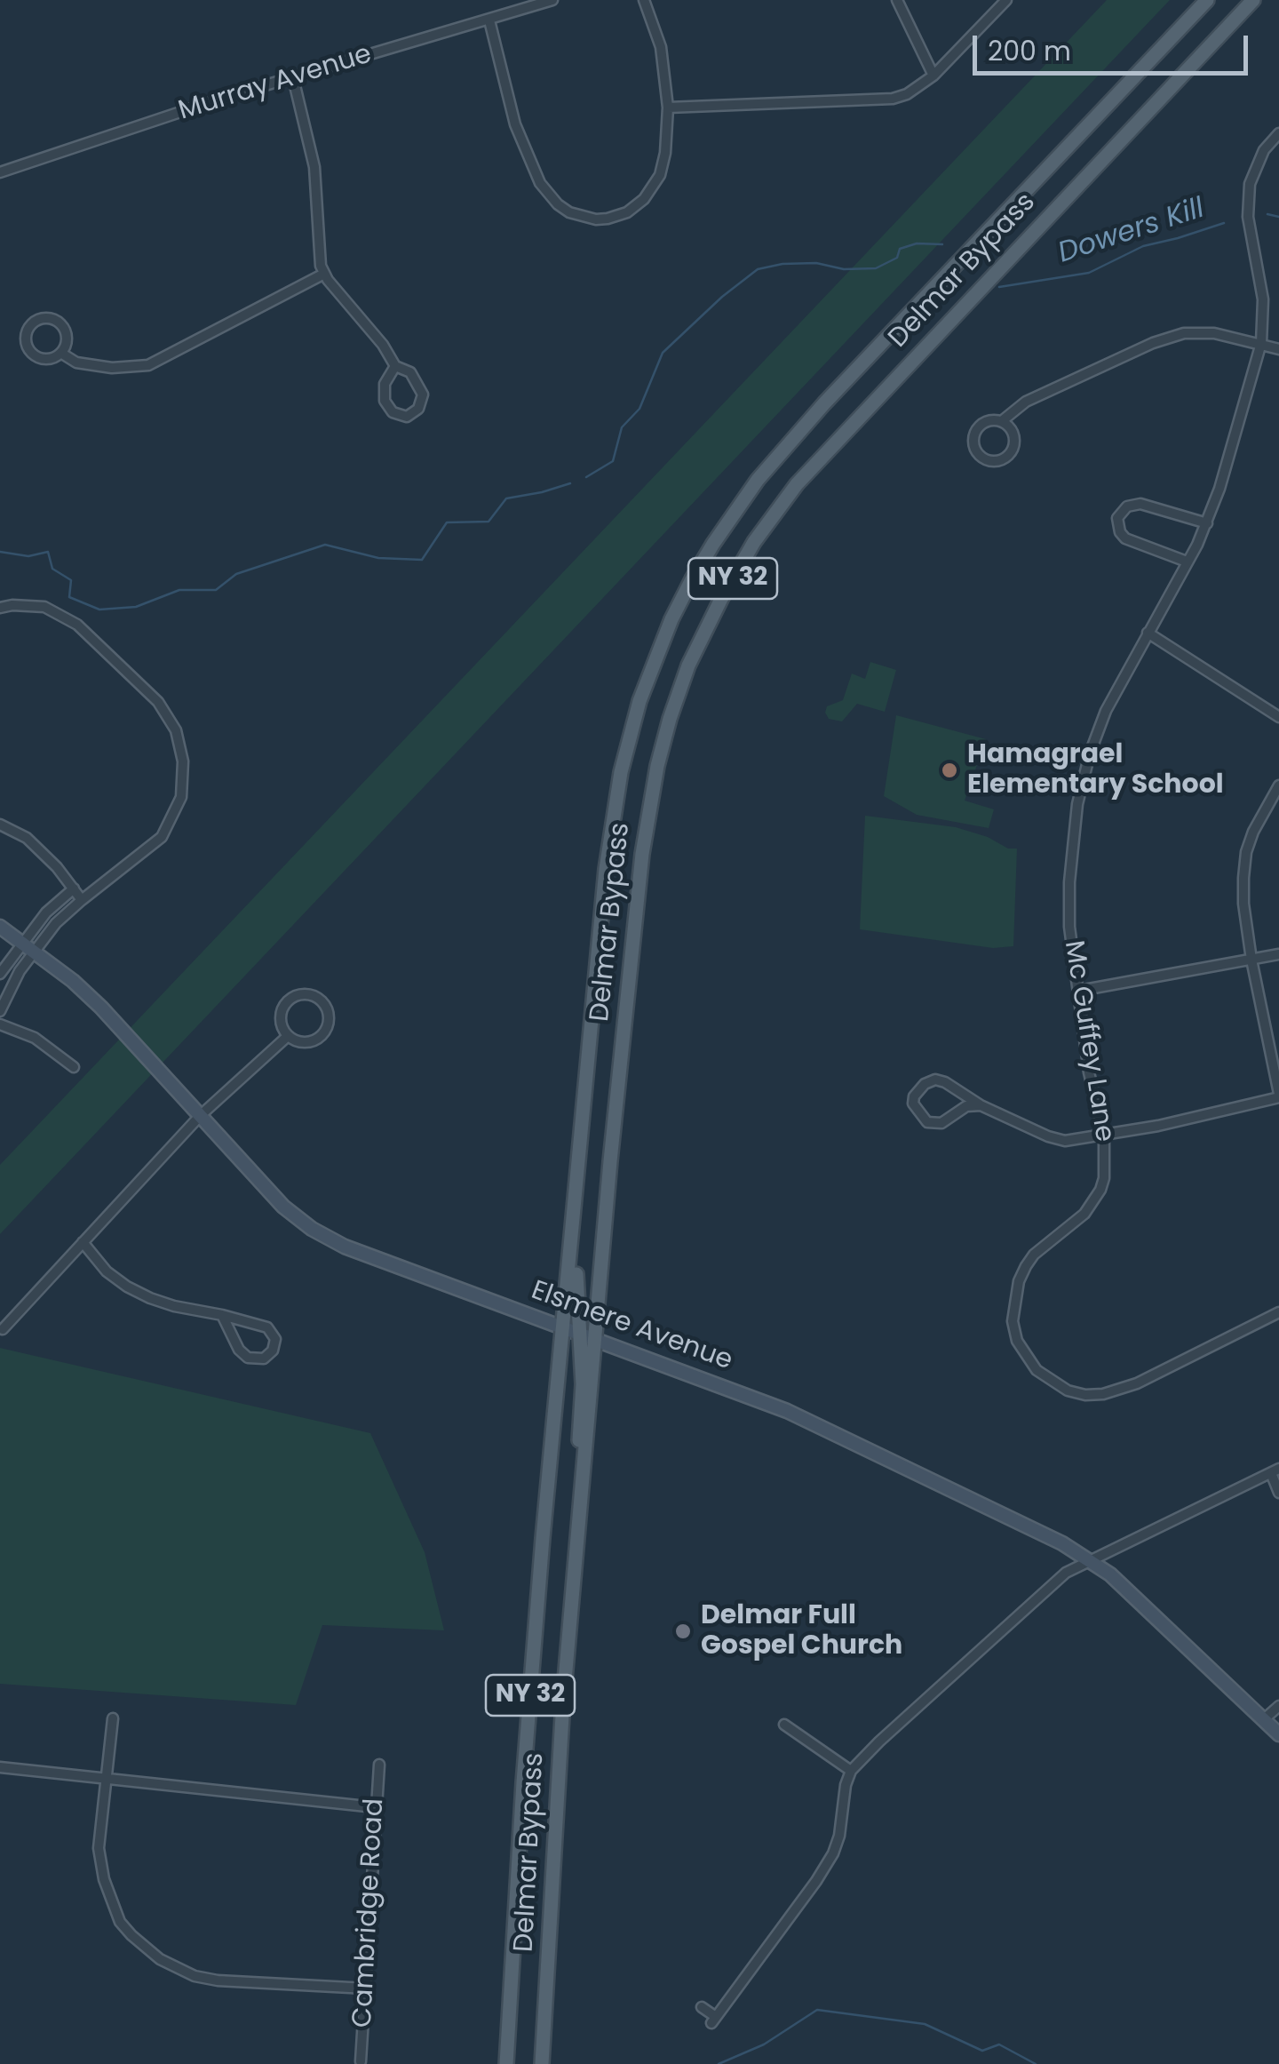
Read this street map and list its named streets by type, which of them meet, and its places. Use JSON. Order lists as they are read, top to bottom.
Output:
{
  "streets": {
    "main road": ["Delmar Bypass", "NY 32", "Elsmere Avenue"],
    "street": ["Murray Avenue", "Mc Guffey Lane", "Cambridge Road"]
  },
  "crossings": [
    ["Delmar Bypass", "Elsmere Avenue"]
  ],
  "water": ["Dowers Kill"],
  "places": ["Hamagrael Elementary School", "Delmar Full Gospel Church"],
  "scale_bar": "200 m"
}
